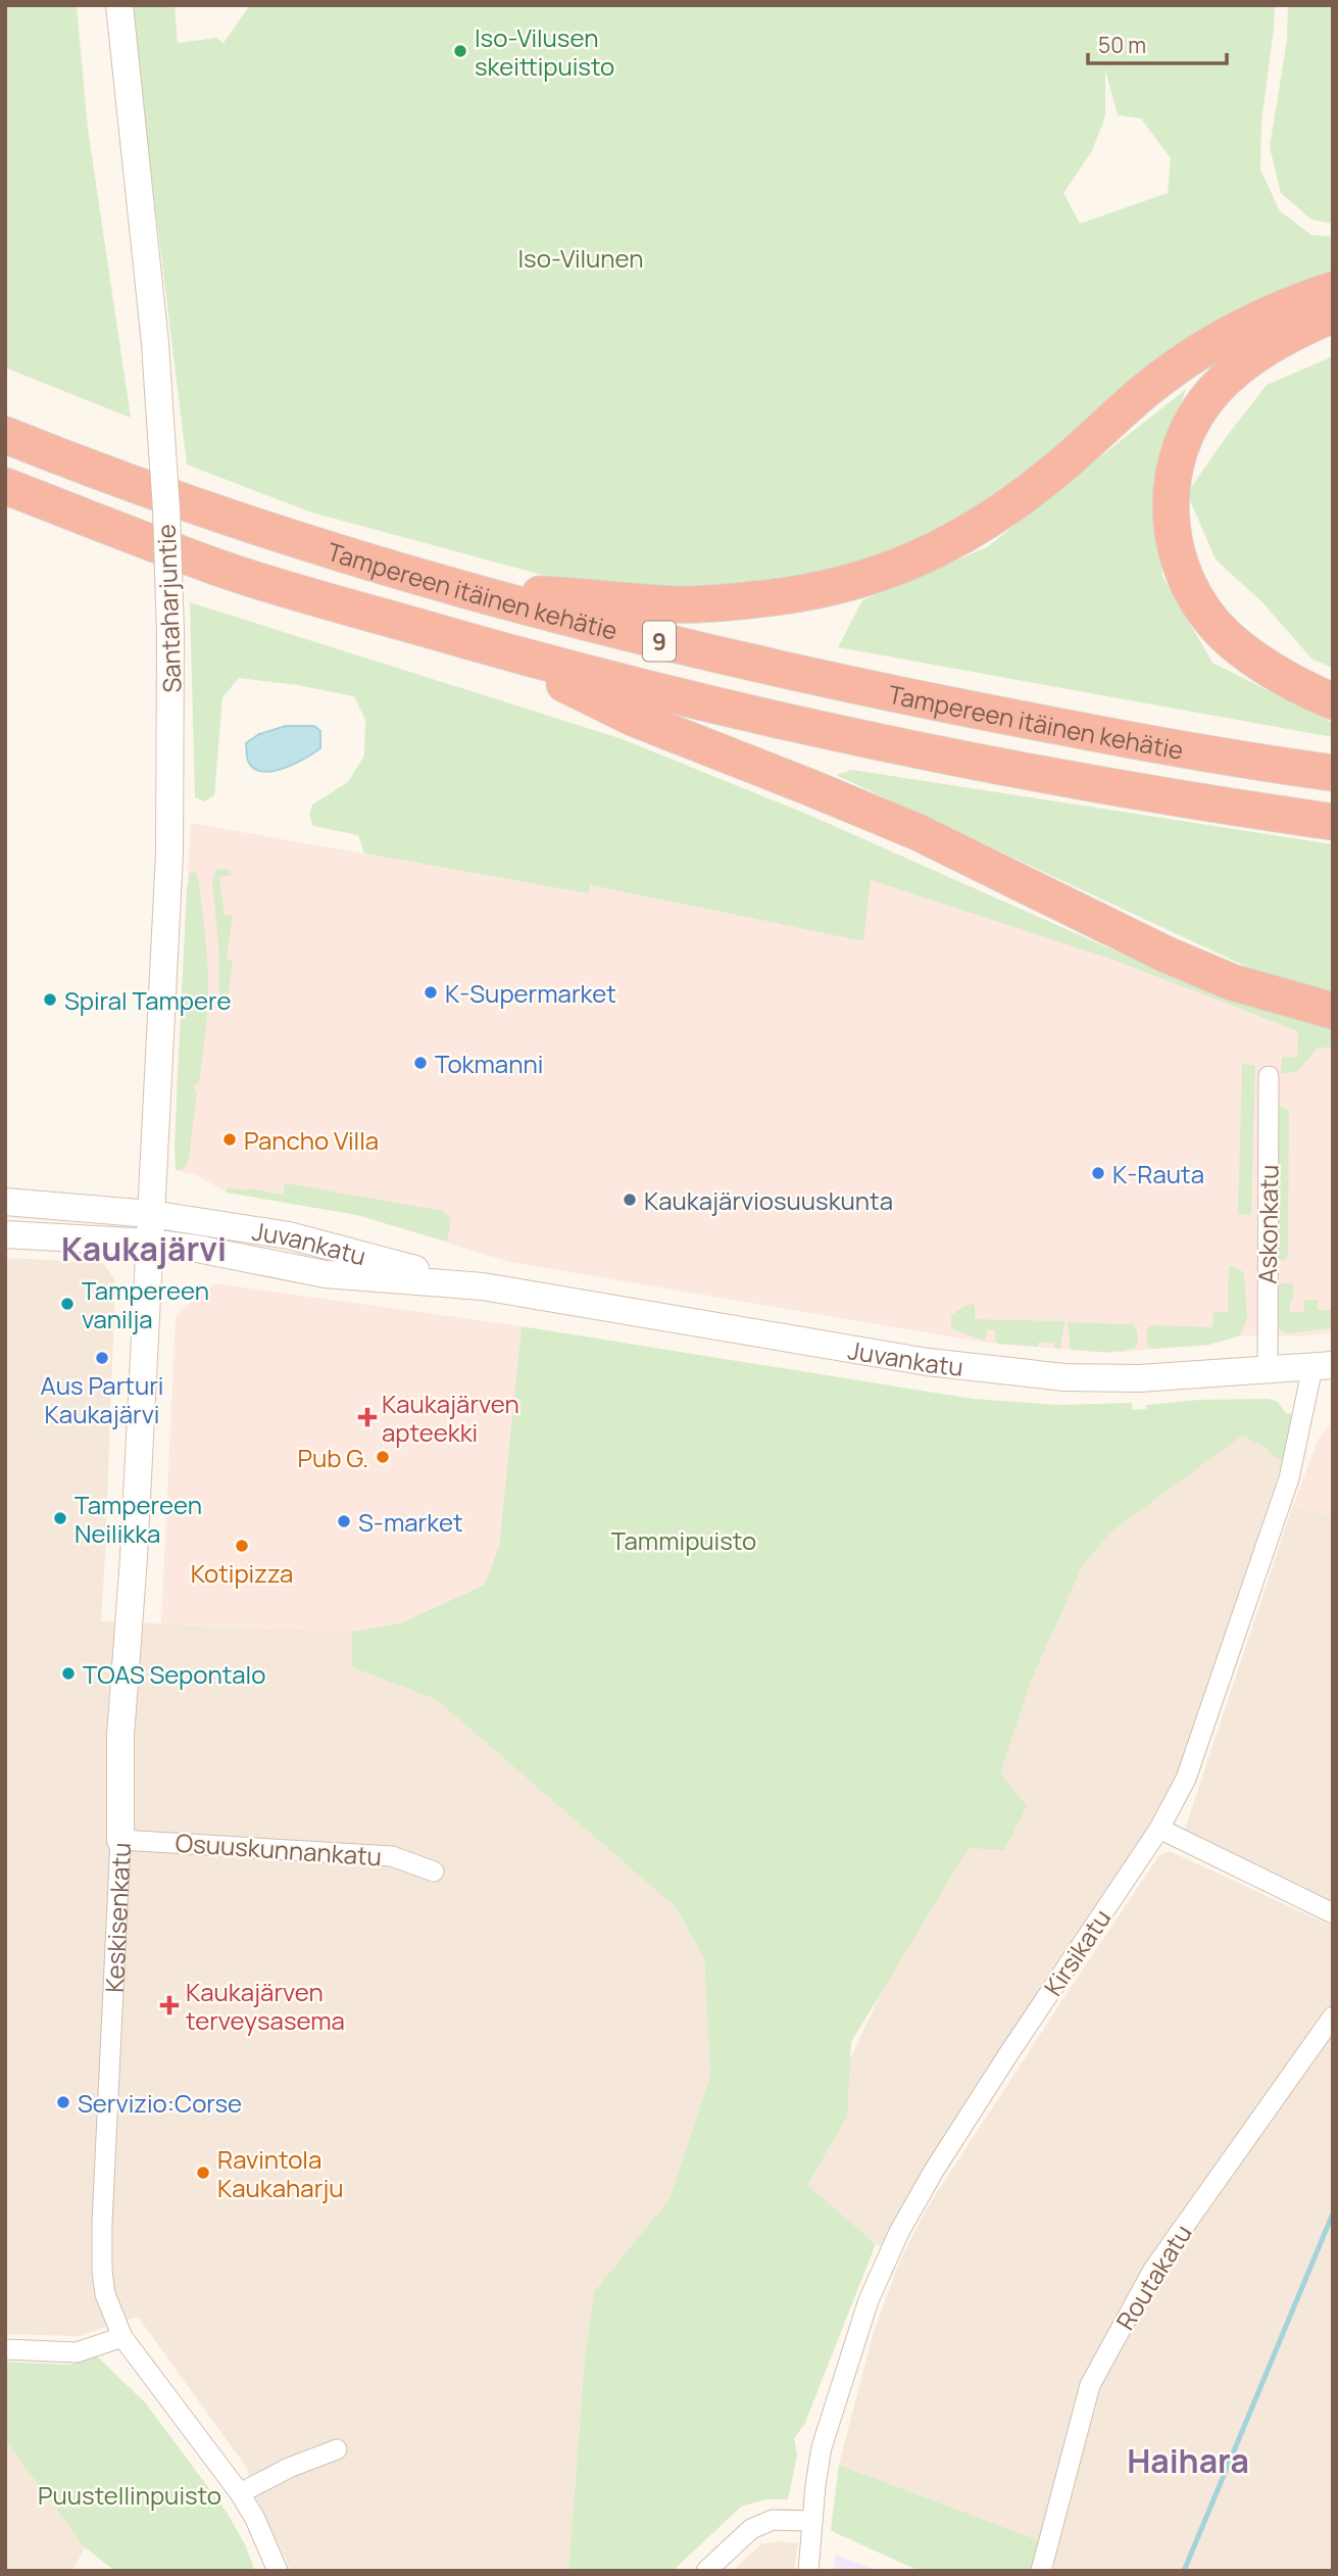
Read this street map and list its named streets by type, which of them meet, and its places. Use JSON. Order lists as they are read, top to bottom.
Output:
{
  "streets": {
    "highway": ["Tampereen itäinen kehätie", "9"],
    "main road": ["Santaharjuntie", "Juvankatu", "Keskisenkatu"],
    "street": [
      "Askonkatu",
      "Osuuskunnankatu",
      "Kirsikatu",
      "Routakatu"
    ]
  },
  "crossings": [
    ["Santaharjuntie", "Juvankatu"],
    ["Santaharjuntie", "Keskisenkatu"],
    ["Askonkatu", "Juvankatu"],
    ["Juvankatu", "Keskisenkatu"],
    ["Juvankatu", "Kirsikatu"],
    ["Osuuskunnankatu", "Keskisenkatu"]
  ],
  "districts": ["Kaukajärvi", "Haihara"],
  "parks": ["Iso-Vilunen", "Tammipuisto", "Puustellinpuisto"],
  "places": {
    "other": [
      "Iso-Vilusen skeittipuisto",
      "K-Supermarket",
      "Spiral Tampere",
      "Tokmanni",
      "Pancho Villa",
      "K-Rauta",
      "Kaukajärviosuuskunta",
      "Tampereen vanilja",
      "Aus Parturi Kaukajärvi",
      "Pub G.",
      "Tampereen Neilikka",
      "S-market",
      "Kotipizza",
      "TOAS Sepontalo",
      "Servizio:Corse",
      "Ravintola Kaukaharju"
    ],
    "health": ["Kaukajärven apteekki", "Kaukajärven terveysasema"]
  },
  "scale_bar": "50 m"
}
